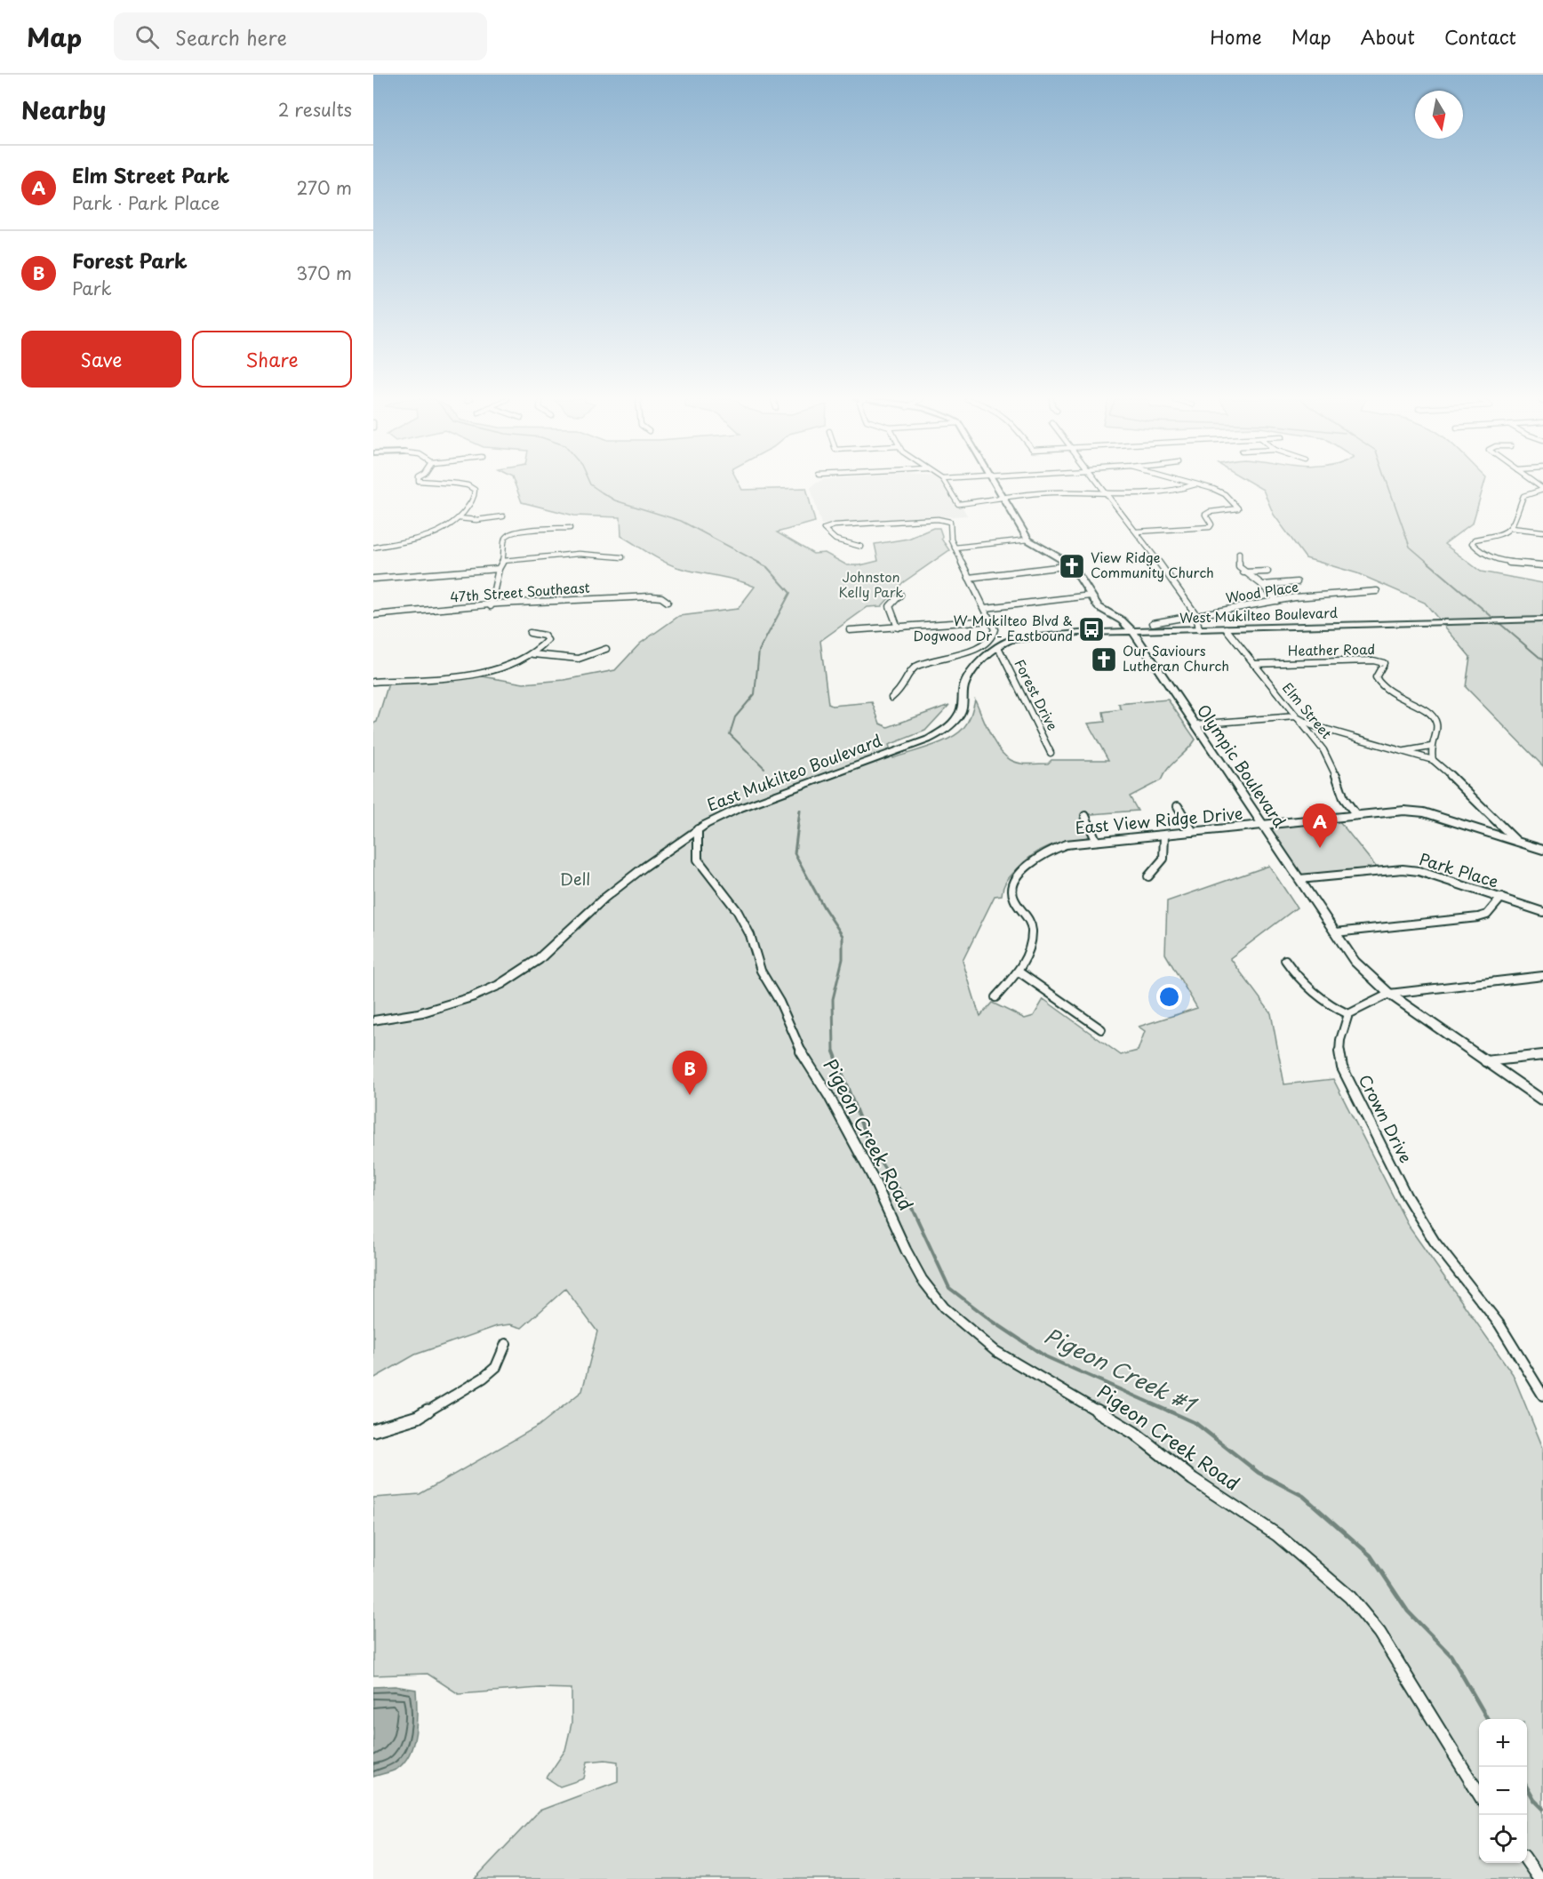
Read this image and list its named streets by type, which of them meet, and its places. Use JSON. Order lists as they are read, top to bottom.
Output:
{
  "streets": {
    "street": [
      "47th Street Southeast",
      "Wood Place",
      "West Mukilteo Boulevard",
      "Heather Road",
      "Forest Drive",
      "Elm Street",
      "Olympic Boulevard",
      "East Mukilteo Boulevard",
      "East View Ridge Drive",
      "Park Place",
      "Crown Drive",
      "Pigeon Creek Road"
    ]
  },
  "crossings": [
    ["West Mukilteo Boulevard", "Forest Drive"],
    ["West Mukilteo Boulevard", "Elm Street"],
    ["West Mukilteo Boulevard", "Olympic Boulevard"],
    ["West Mukilteo Boulevard", "East Mukilteo Boulevard"],
    ["Heather Road", "Elm Street"],
    ["Elm Street", "East View Ridge Drive"],
    ["Olympic Boulevard", "East View Ridge Drive"],
    ["Olympic Boulevard", "Park Place"],
    ["East Mukilteo Boulevard", "Pigeon Creek Road"]
  ],
  "water": ["Pigeon Creek #1"],
  "parks": ["Johnston Kelly Park", "Dell"],
  "places": {
    "church": ["View Ridge Community Church", "Our Saviours Lutheran Church"],
    "bus stop": ["W Mukilteo Blvd & Dogwood Dr - Eastbound"]
  },
  "north": "bottom",
  "page": {
    "header": "Map",
    "search": "Search here",
    "nav": [
      "Home",
      "Map",
      "About",
      "Contact"
    ],
    "heading": ["Nearby", "2 results"],
    "list": [
      {
        "mark": "A",
        "name": "Elm Street Park",
        "note": "Park · Park Place",
        "value": "270 m"
      },
      {
        "mark": "B",
        "name": "Forest Park",
        "note": "Park",
        "value": "370 m"
      }
    ],
    "buttons": ["Save", "Share"],
    "pins": ["A", "B"],
    "map_buttons": ["+", "−"]
  }
}
